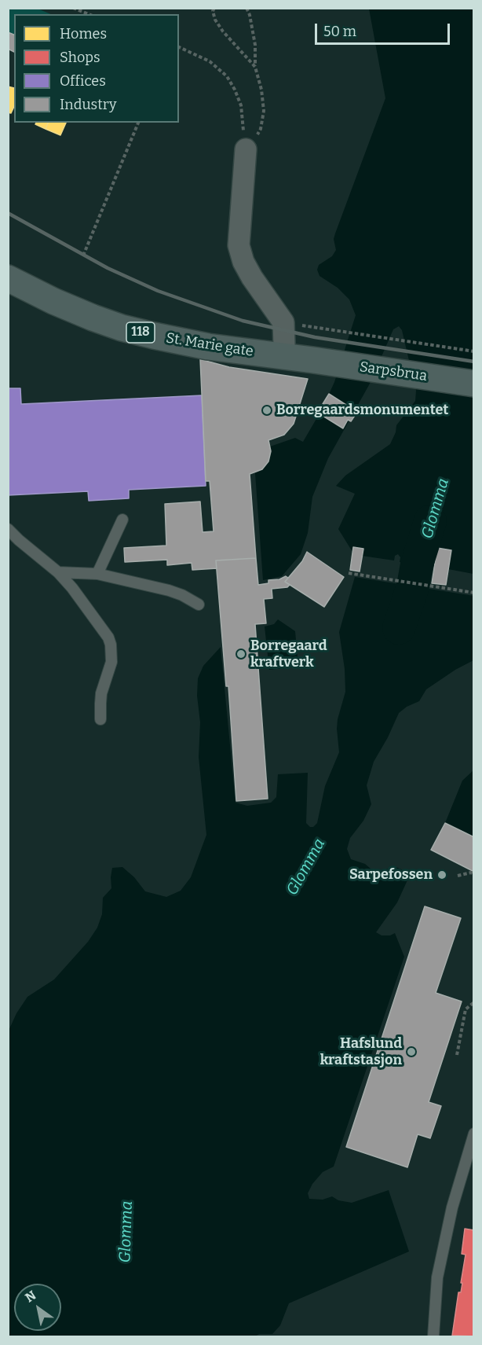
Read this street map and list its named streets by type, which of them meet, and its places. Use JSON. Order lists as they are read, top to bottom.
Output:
{
  "streets": {
    "main road": ["118", "St. Marie gate", "Sarpsbrua"]
  },
  "crossings": [
    ["St. Marie gate", "Sarpsbrua"]
  ],
  "water": ["Glomma"],
  "places": [
    "Borregaardsmonumentet",
    "Borregaard kraftverk",
    "Sarpefossen",
    "Hafslund kraftstasjon"
  ],
  "legend": [
    "Homes",
    "Shops",
    "Offices",
    "Industry"
  ],
  "scale_bar": "50 m",
  "north": "top left"
}
